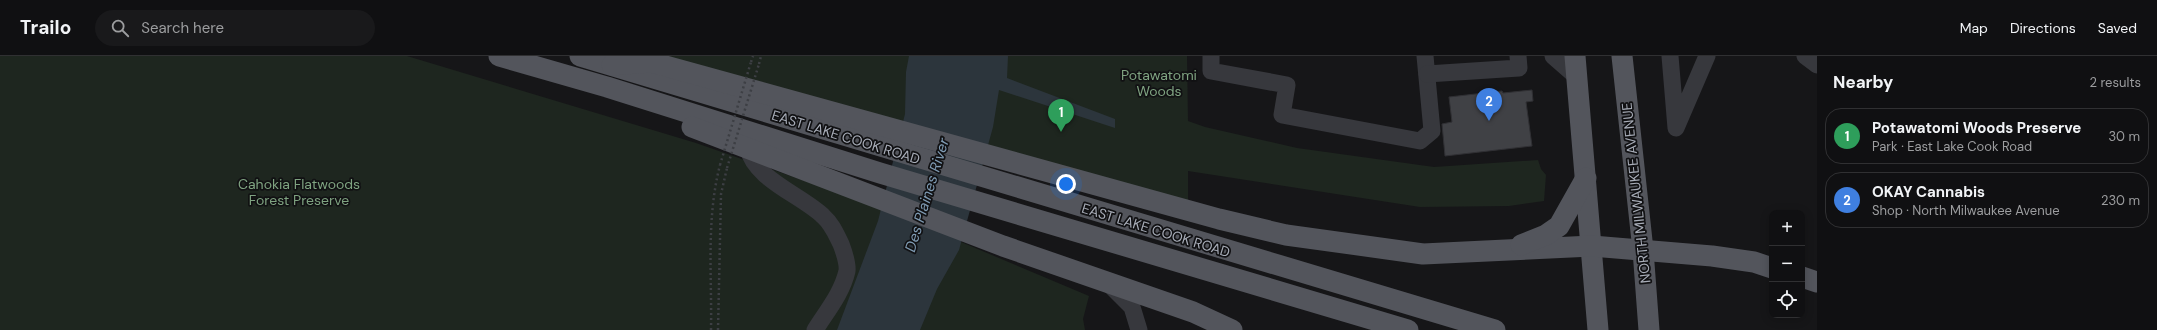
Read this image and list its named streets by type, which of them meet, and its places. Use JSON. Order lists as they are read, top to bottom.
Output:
{
  "streets": {
    "main road": ["EAST LAKE COOK ROAD", "NORTH MILWAUKEE AVENUE"]
  },
  "water": ["Des Plaines River"],
  "parks": ["Potawatomi Woods", "Cahokia Flatwoods Forest Preserve"],
  "page": {
    "header": "Trailo",
    "search": "Search here",
    "nav": ["Map", "Directions", "Saved"],
    "heading": ["Nearby", "2 results"],
    "pins": ["2", "1"],
    "list": [
      {
        "mark": "1",
        "name": "Potawatomi Woods Preserve",
        "note": "Park · East Lake Cook Road",
        "value": "30 m"
      },
      {
        "mark": "2",
        "name": "OKAY Cannabis",
        "note": "Shop · North Milwaukee Avenue",
        "value": "230 m"
      }
    ],
    "map_buttons": ["+", "−"]
  }
}
